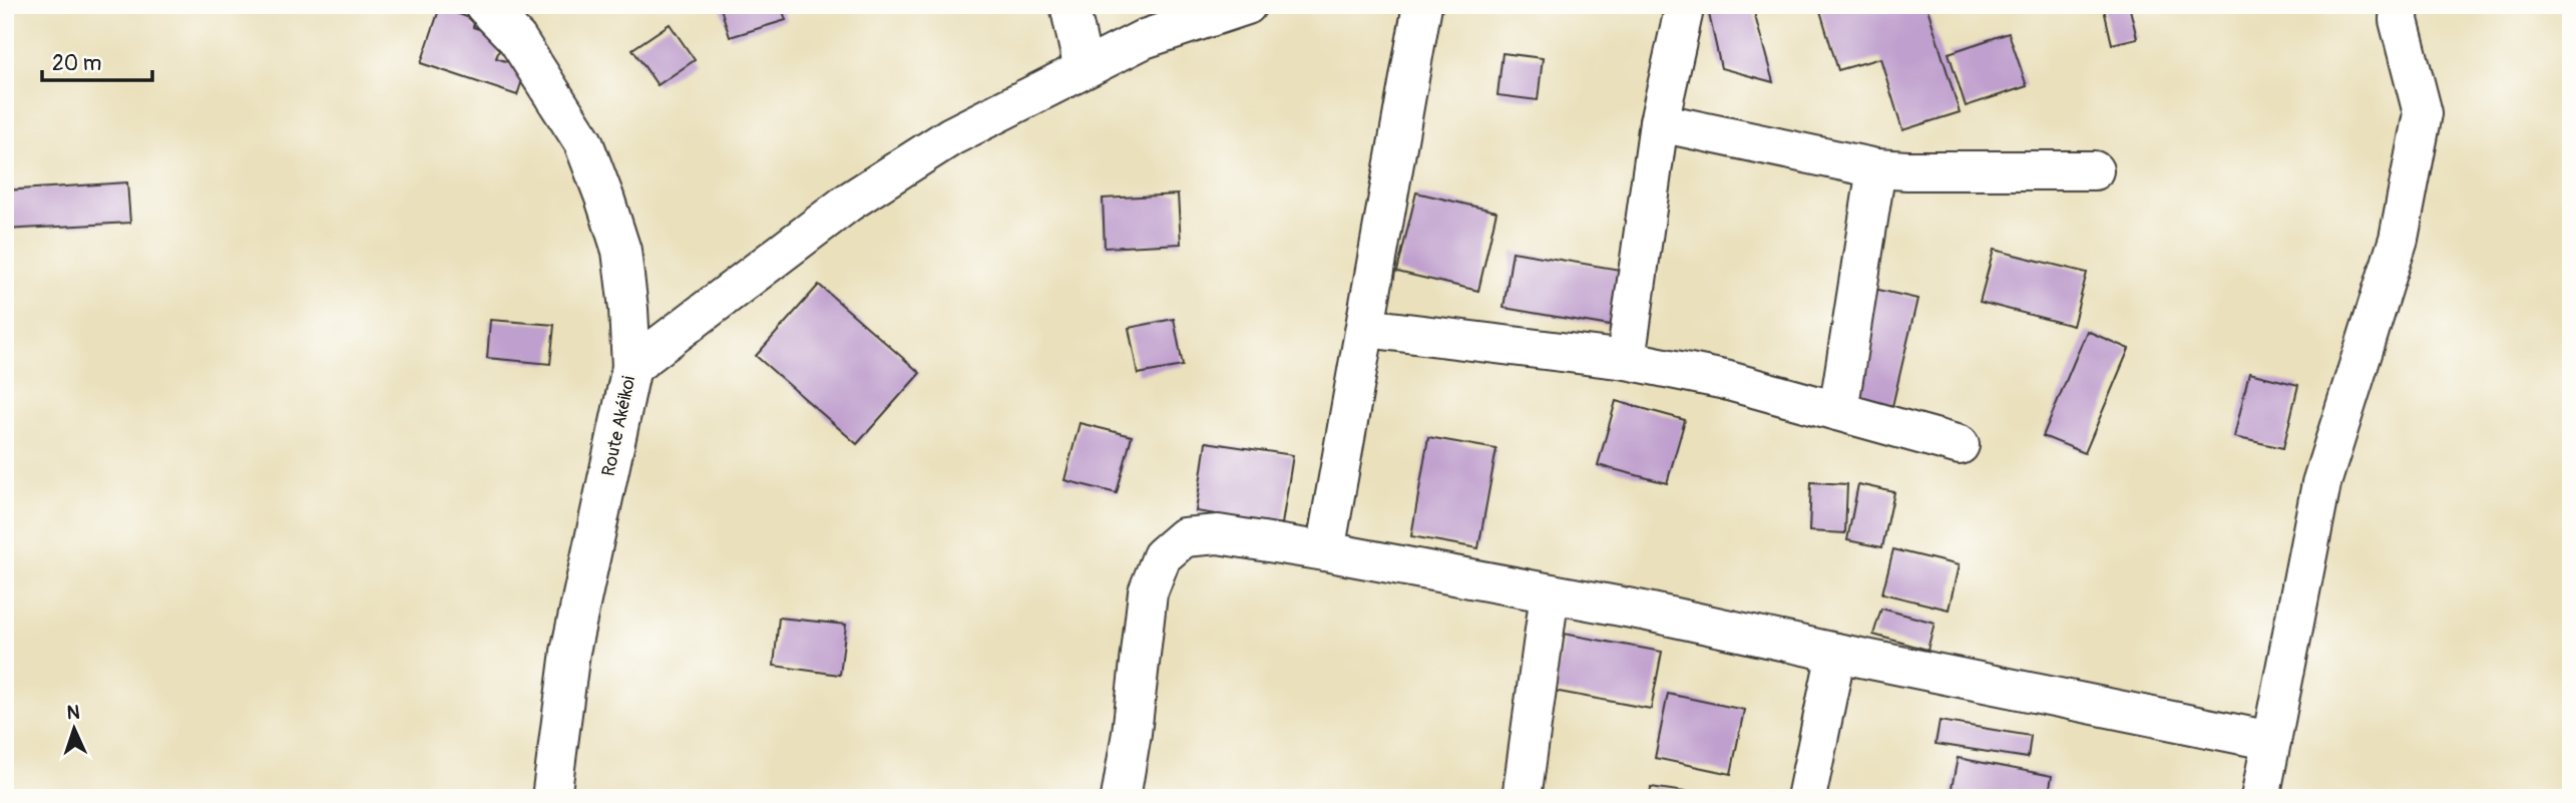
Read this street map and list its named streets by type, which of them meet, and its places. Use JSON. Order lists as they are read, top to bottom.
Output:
{
  "streets": {
    "street": ["Route Akéikoi"]
  },
  "scale_bar": "20 m",
  "north": "top"
}
